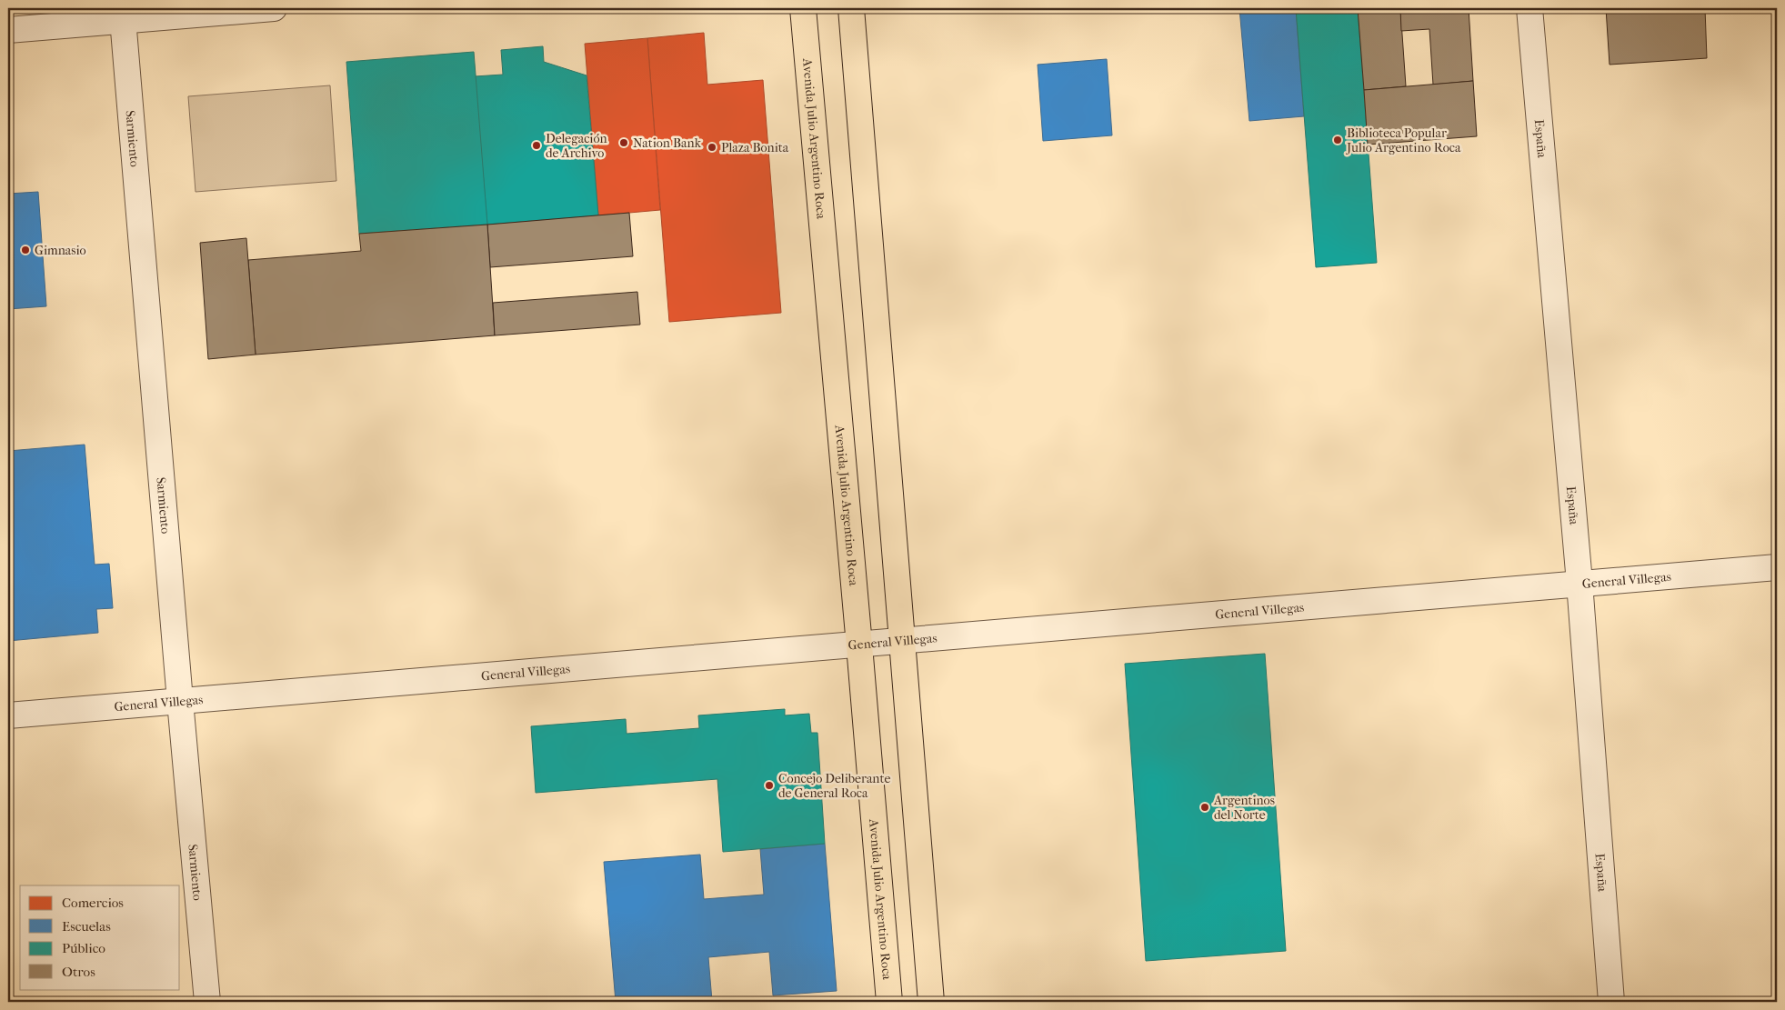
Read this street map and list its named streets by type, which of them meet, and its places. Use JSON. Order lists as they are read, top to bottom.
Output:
{
  "streets": {
    "main road": ["Avenida Julio Argentino Roca"],
    "street": ["Sarmiento", "España", "General Villegas"]
  },
  "crossings": [
    ["Sarmiento", "General Villegas"],
    ["Avenida Julio Argentino Roca", "General Villegas"],
    ["España", "General Villegas"]
  ],
  "places": [
    "Biblioteca Popular Julio Argentino Roca",
    "Nation Bank",
    "Delegación de Archivo",
    "Plaza Bonita",
    "Gimnasio",
    "Concejo Deliberante de General Roca",
    "Argentinos del Norte"
  ],
  "legend": [
    "Comercios",
    "Escuelas",
    "Público",
    "Otros"
  ]
}
